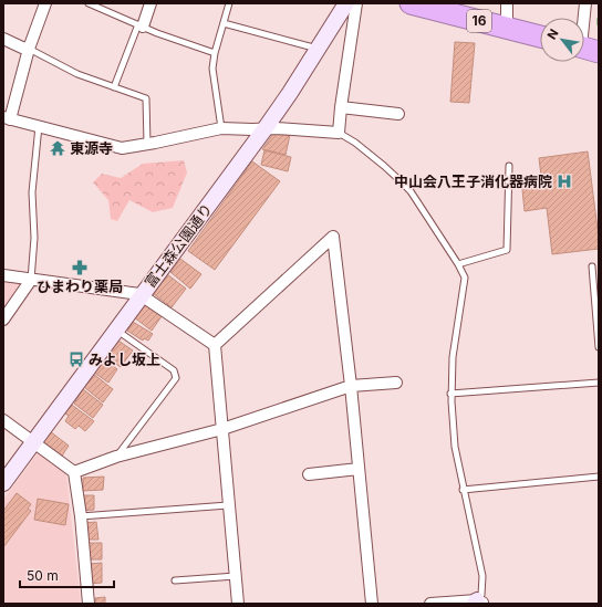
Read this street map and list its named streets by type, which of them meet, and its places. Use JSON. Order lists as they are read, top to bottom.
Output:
{
  "streets": {
    "highway": ["16"],
    "street": ["富士森公園通り"]
  },
  "places": {
    "temple": ["東源寺"],
    "hospital": ["中山会八王子消化器病院"],
    "pharmacy": ["ひまわり薬局"],
    "bus stop": ["みよし坂上"]
  },
  "scale_bar": "50 m",
  "north": "top left"
}
